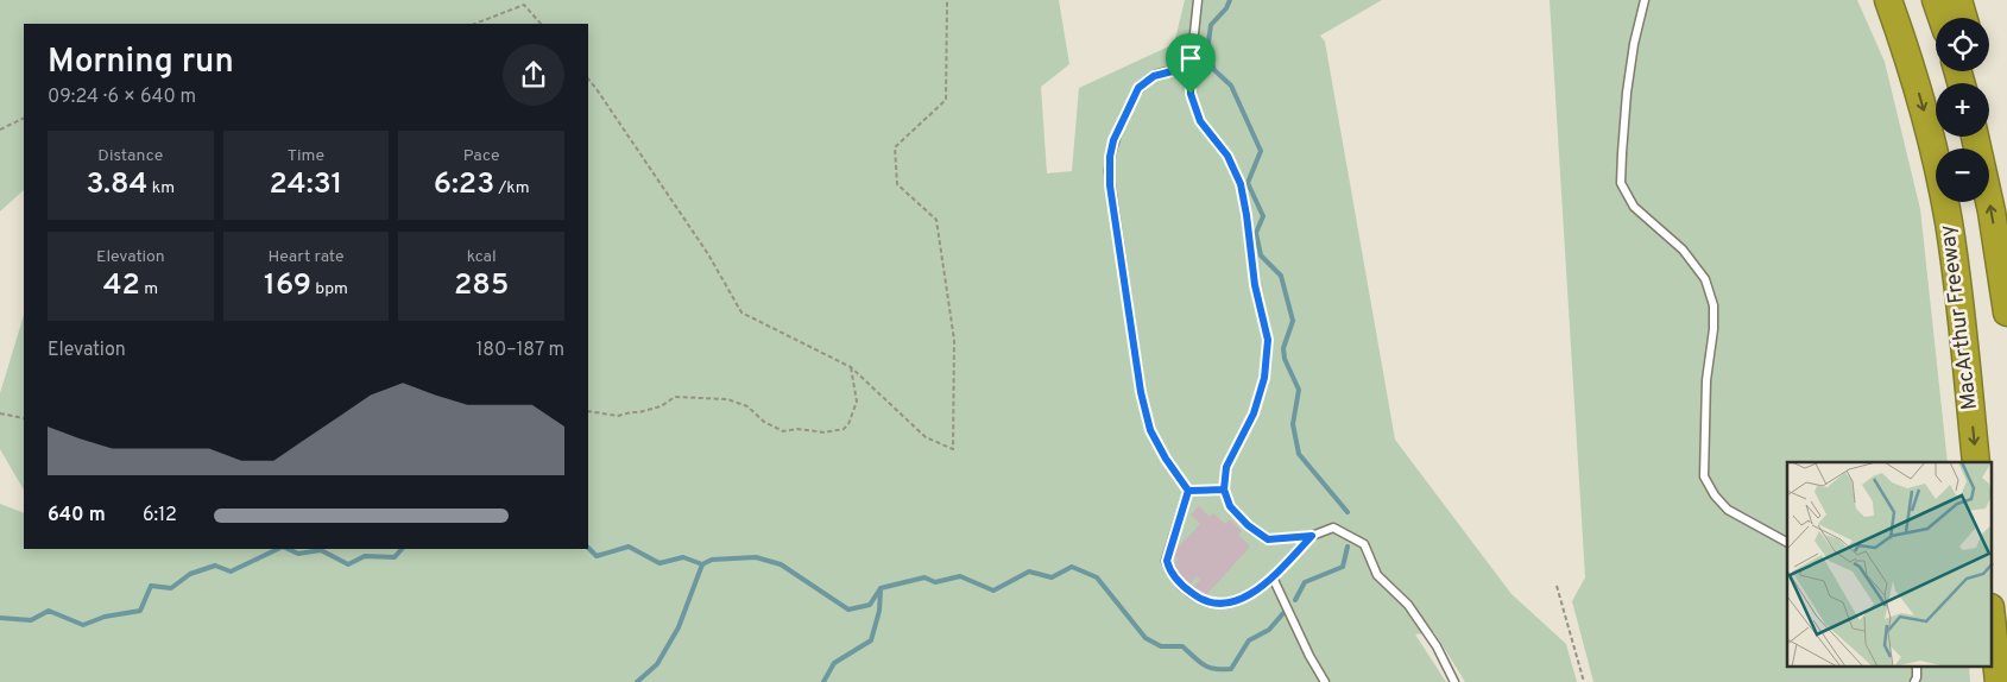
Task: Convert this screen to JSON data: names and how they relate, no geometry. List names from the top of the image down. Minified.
{"streets":{"highway":["MacArthur Freeway"]},"one_way":["MacArthur Freeway"],"page":{"map_buttons":["+","−"],"heading":["Morning run","09:24 · 6 × 640 m"],"stats":[["Distance","3.84 km"],["Time","24:31"],["Pace","6:23 /km"],["Elevation","42 m"],["Heart rate","169 bpm"],["kcal","285"]],"chart":["Elevation","180–187 m"],"list":[{"name":"640 m","note":"6:12"}]}}
